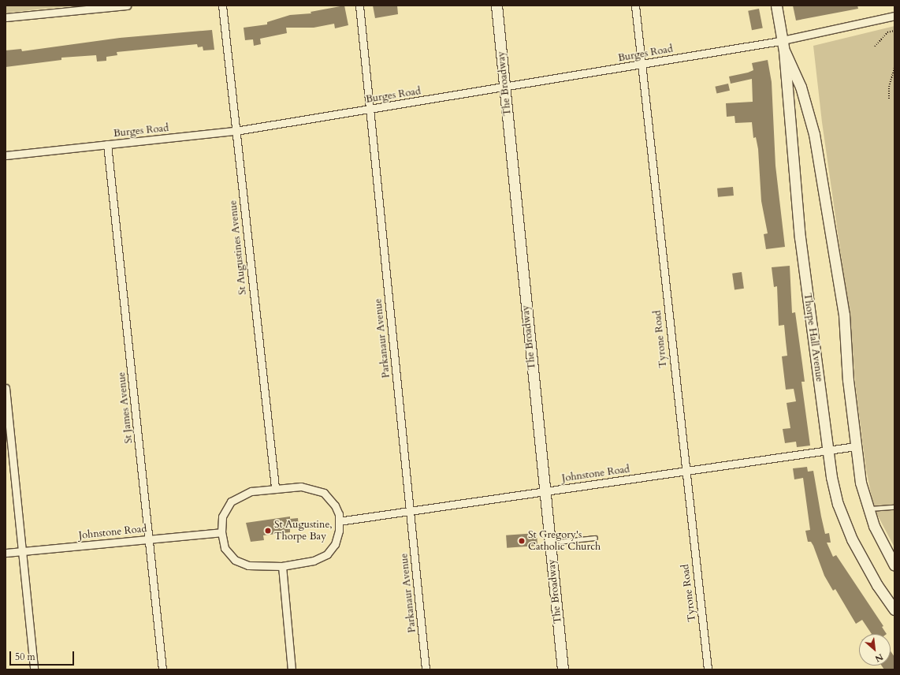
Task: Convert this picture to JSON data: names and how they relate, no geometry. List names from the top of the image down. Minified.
{"streets":{"street":["Burges Road","The Broadway","St Augustines Avenue","Thorpe Hall Avenue","Parkanaur Avenue","Tyrone Road","St James Avenue","Johnstone Road"]},"crossings":[["Burges Road","The Broadway"],["Burges Road","St Augustines Avenue"],["Burges Road","Thorpe Hall Avenue"],["Burges Road","Parkanaur Avenue"],["Burges Road","Tyrone Road"],["Burges Road","St James Avenue"],["The Broadway","Johnstone Road"],["St Augustines Avenue","Johnstone Road"],["Thorpe Hall Avenue","Johnstone Road"],["Parkanaur Avenue","Johnstone Road"],["Tyrone Road","Johnstone Road"],["St James Avenue","Johnstone Road"]],"places":["St Augustine, Thorpe Bay","St Gregory's Catholic Church"],"scale_bar":"50 m","north":"bottom right"}
